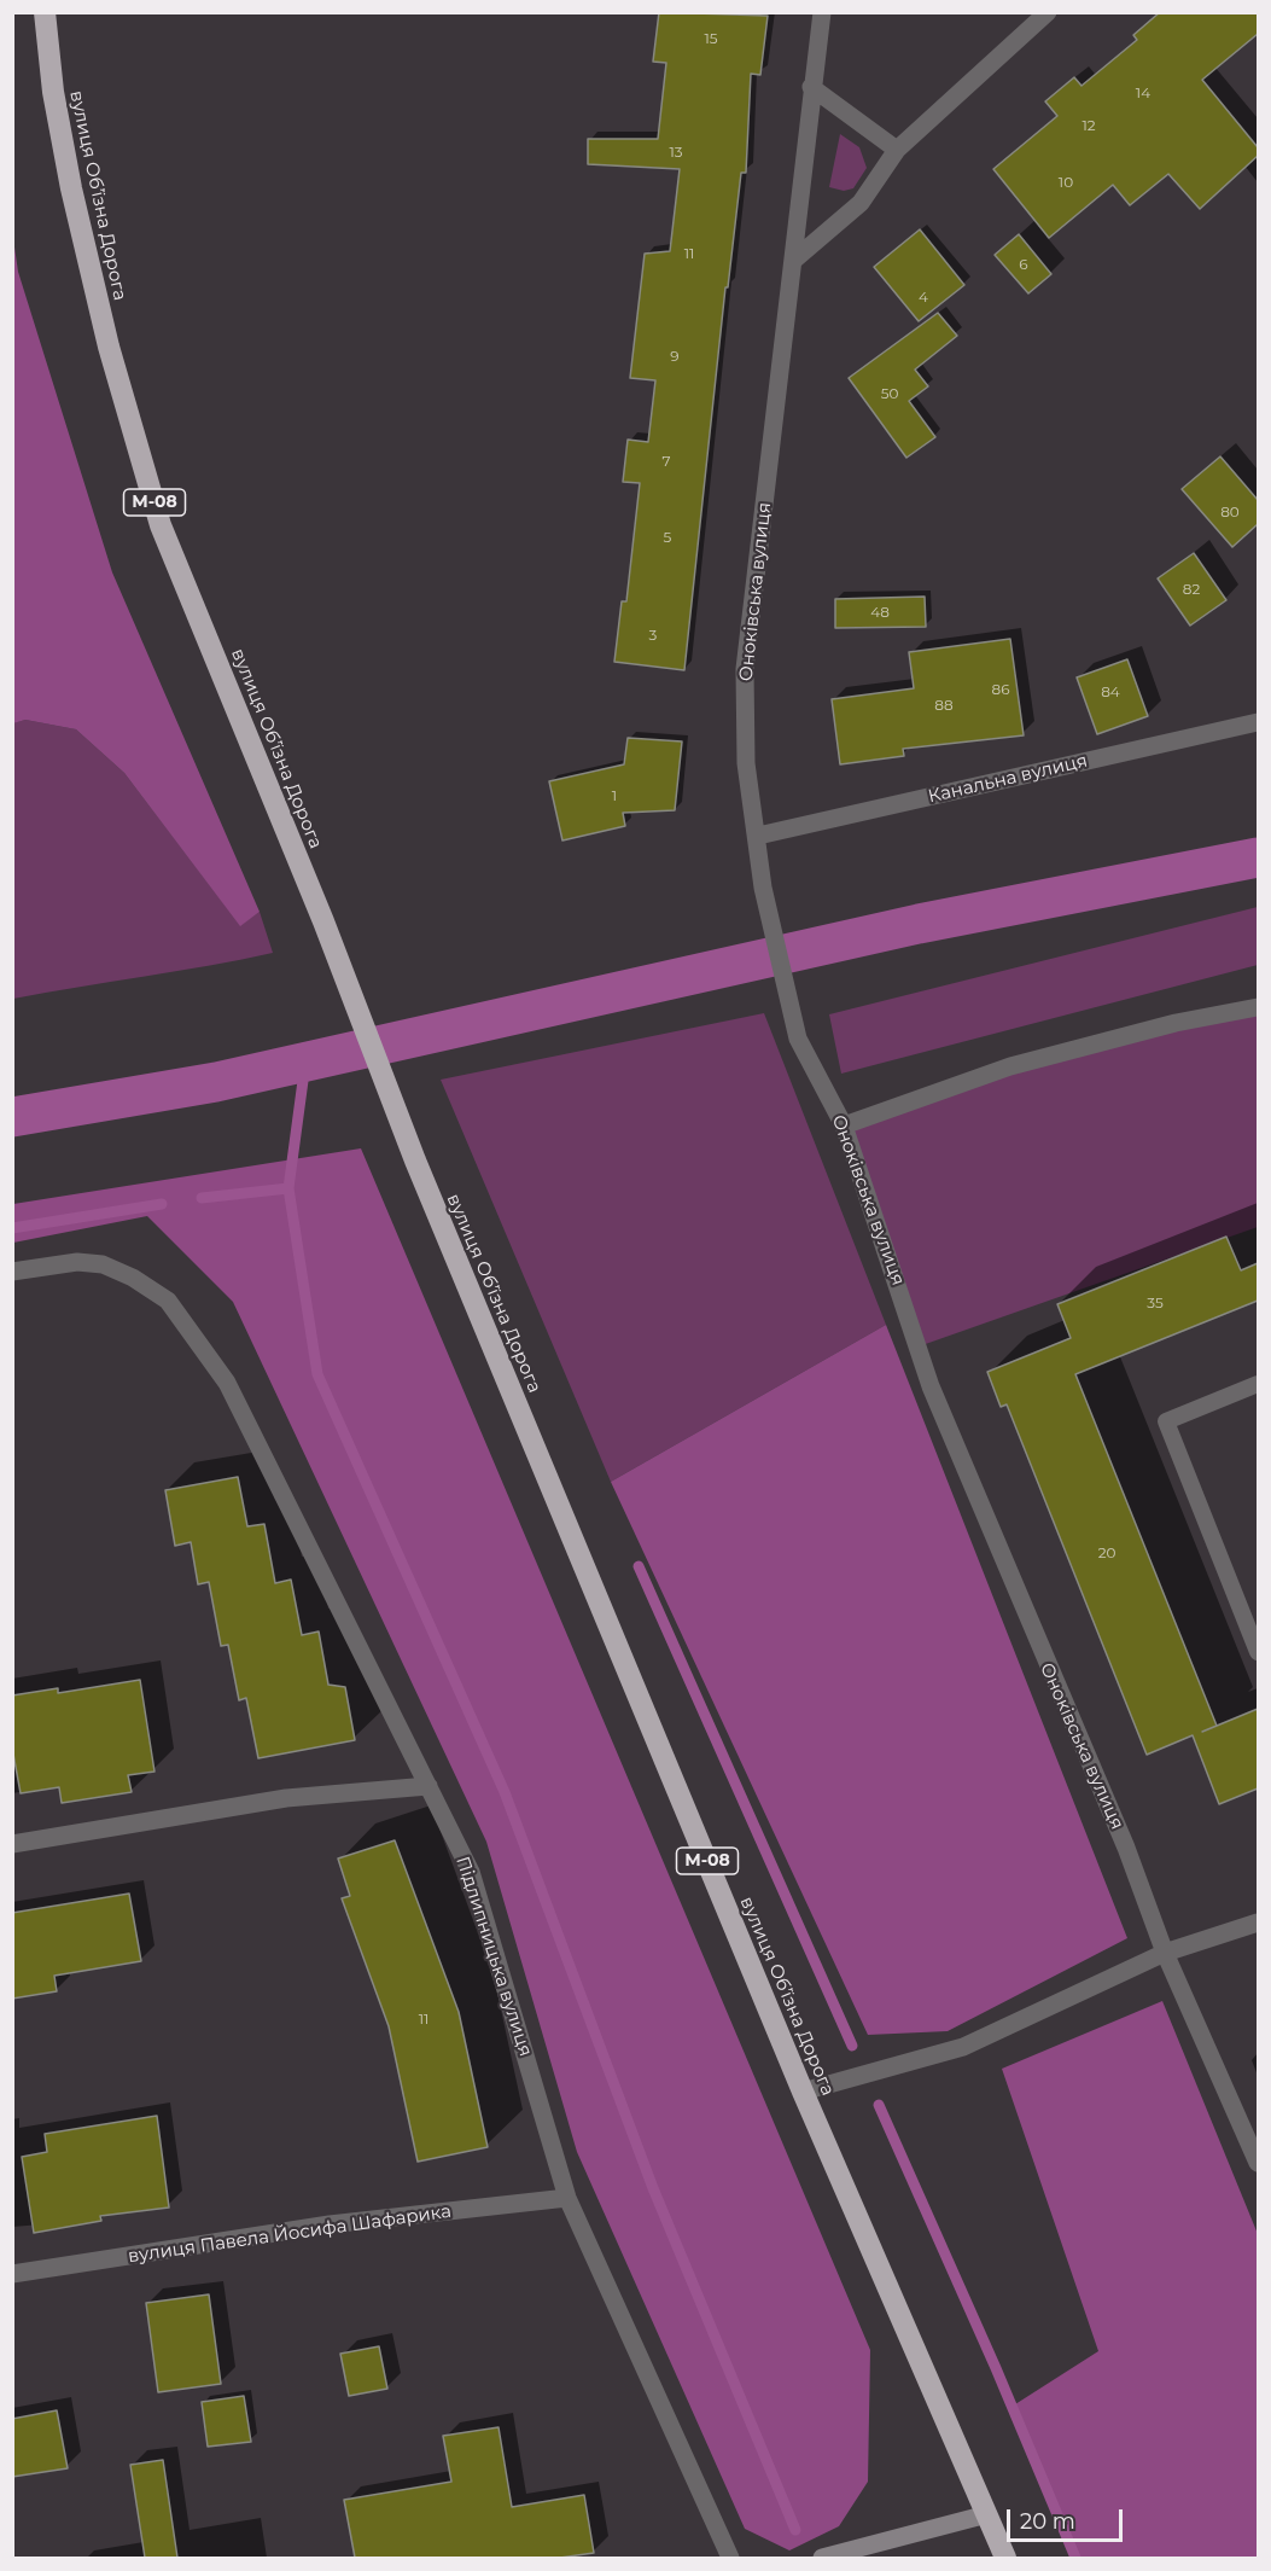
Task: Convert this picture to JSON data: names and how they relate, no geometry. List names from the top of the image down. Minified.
{"streets":{"highway":["вулиця Обʼїзна Дорога","М-08"],"street":["Оноківська вулиця","Канальна вулиця","Підлипницька вулиця","вулиця Павела Йосифа Шафарика"]},"crossings":[["Оноківська вулиця","Канальна вулиця"],["Підлипницька вулиця","вулиця Павела Йосифа Шафарика"]],"house_numbers":["15","14","12","13","10","11","6","4","9","50","7","80","5","82","48","3","86","84","88","1","35","20","11"],"scale_bar":"20 m"}
